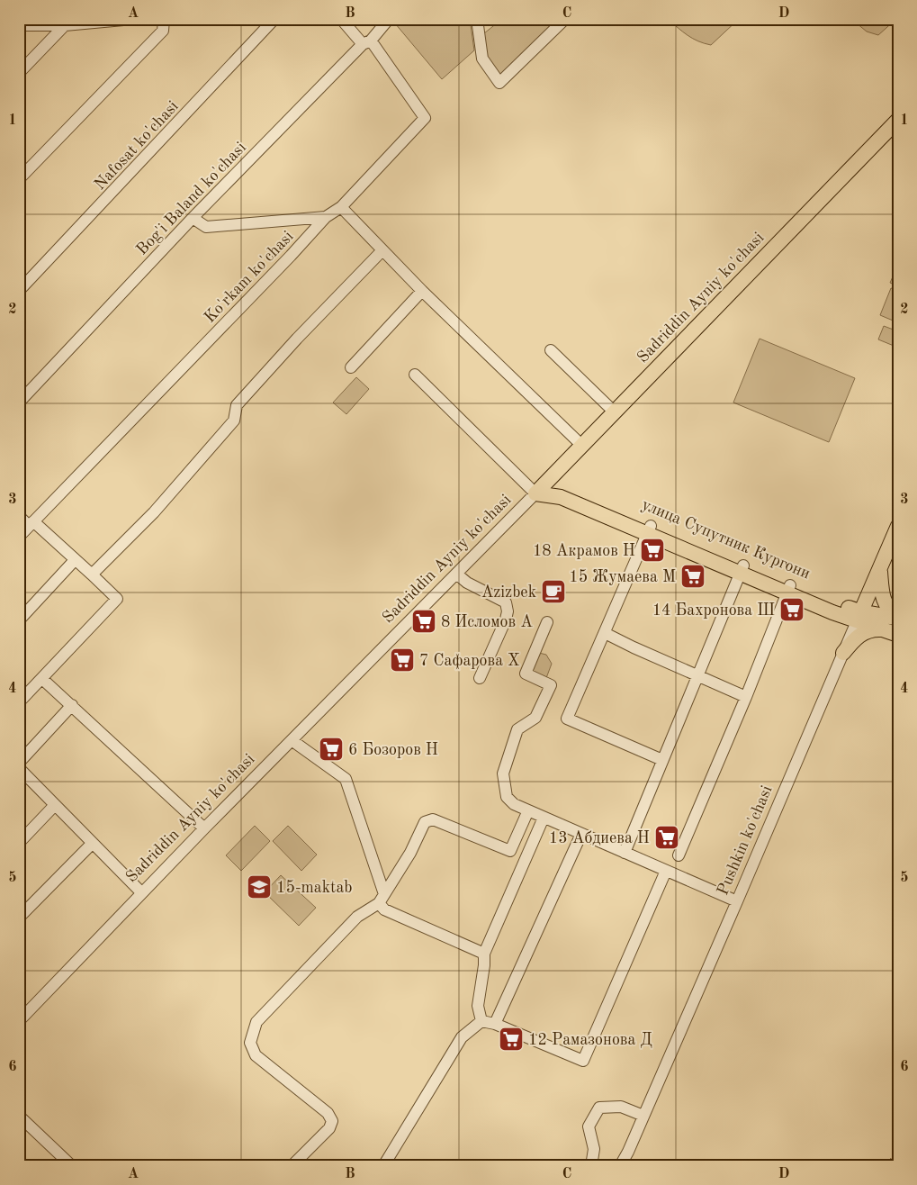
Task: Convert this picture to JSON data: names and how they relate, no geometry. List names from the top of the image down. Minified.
{"streets":{"main road":["Sadriddin Ayniy ko'chasi","улица Супутник Кургони","Pushkin ko'chasi"],"street":["Nafosat ko'chasi","Bog'i Baland ko'chasi","Ko'rkam ko'chasi"]},"crossings":[["Bog'i Baland ko'chasi","Ko'rkam ko'chasi"],["Sadriddin Ayniy ko'chasi","улица Супутник Кургони"],["улица Супутник Кургони","Pushkin ko'chasi"]],"places":{"supermarket":["18 Акрамов Н","15 Жумаева М","14 Бахронова Ш","8 Исломов А","7 Сафарова Х","6 Бозоров Н","13 Абдиева Н","12 Рамазонова Д"],"cafe":["Azizbek"],"school or university":["15-maktab"]},"grid":{"columns":["A","B","C","D"],"rows":["1","2","3","4","5","6"]}}
